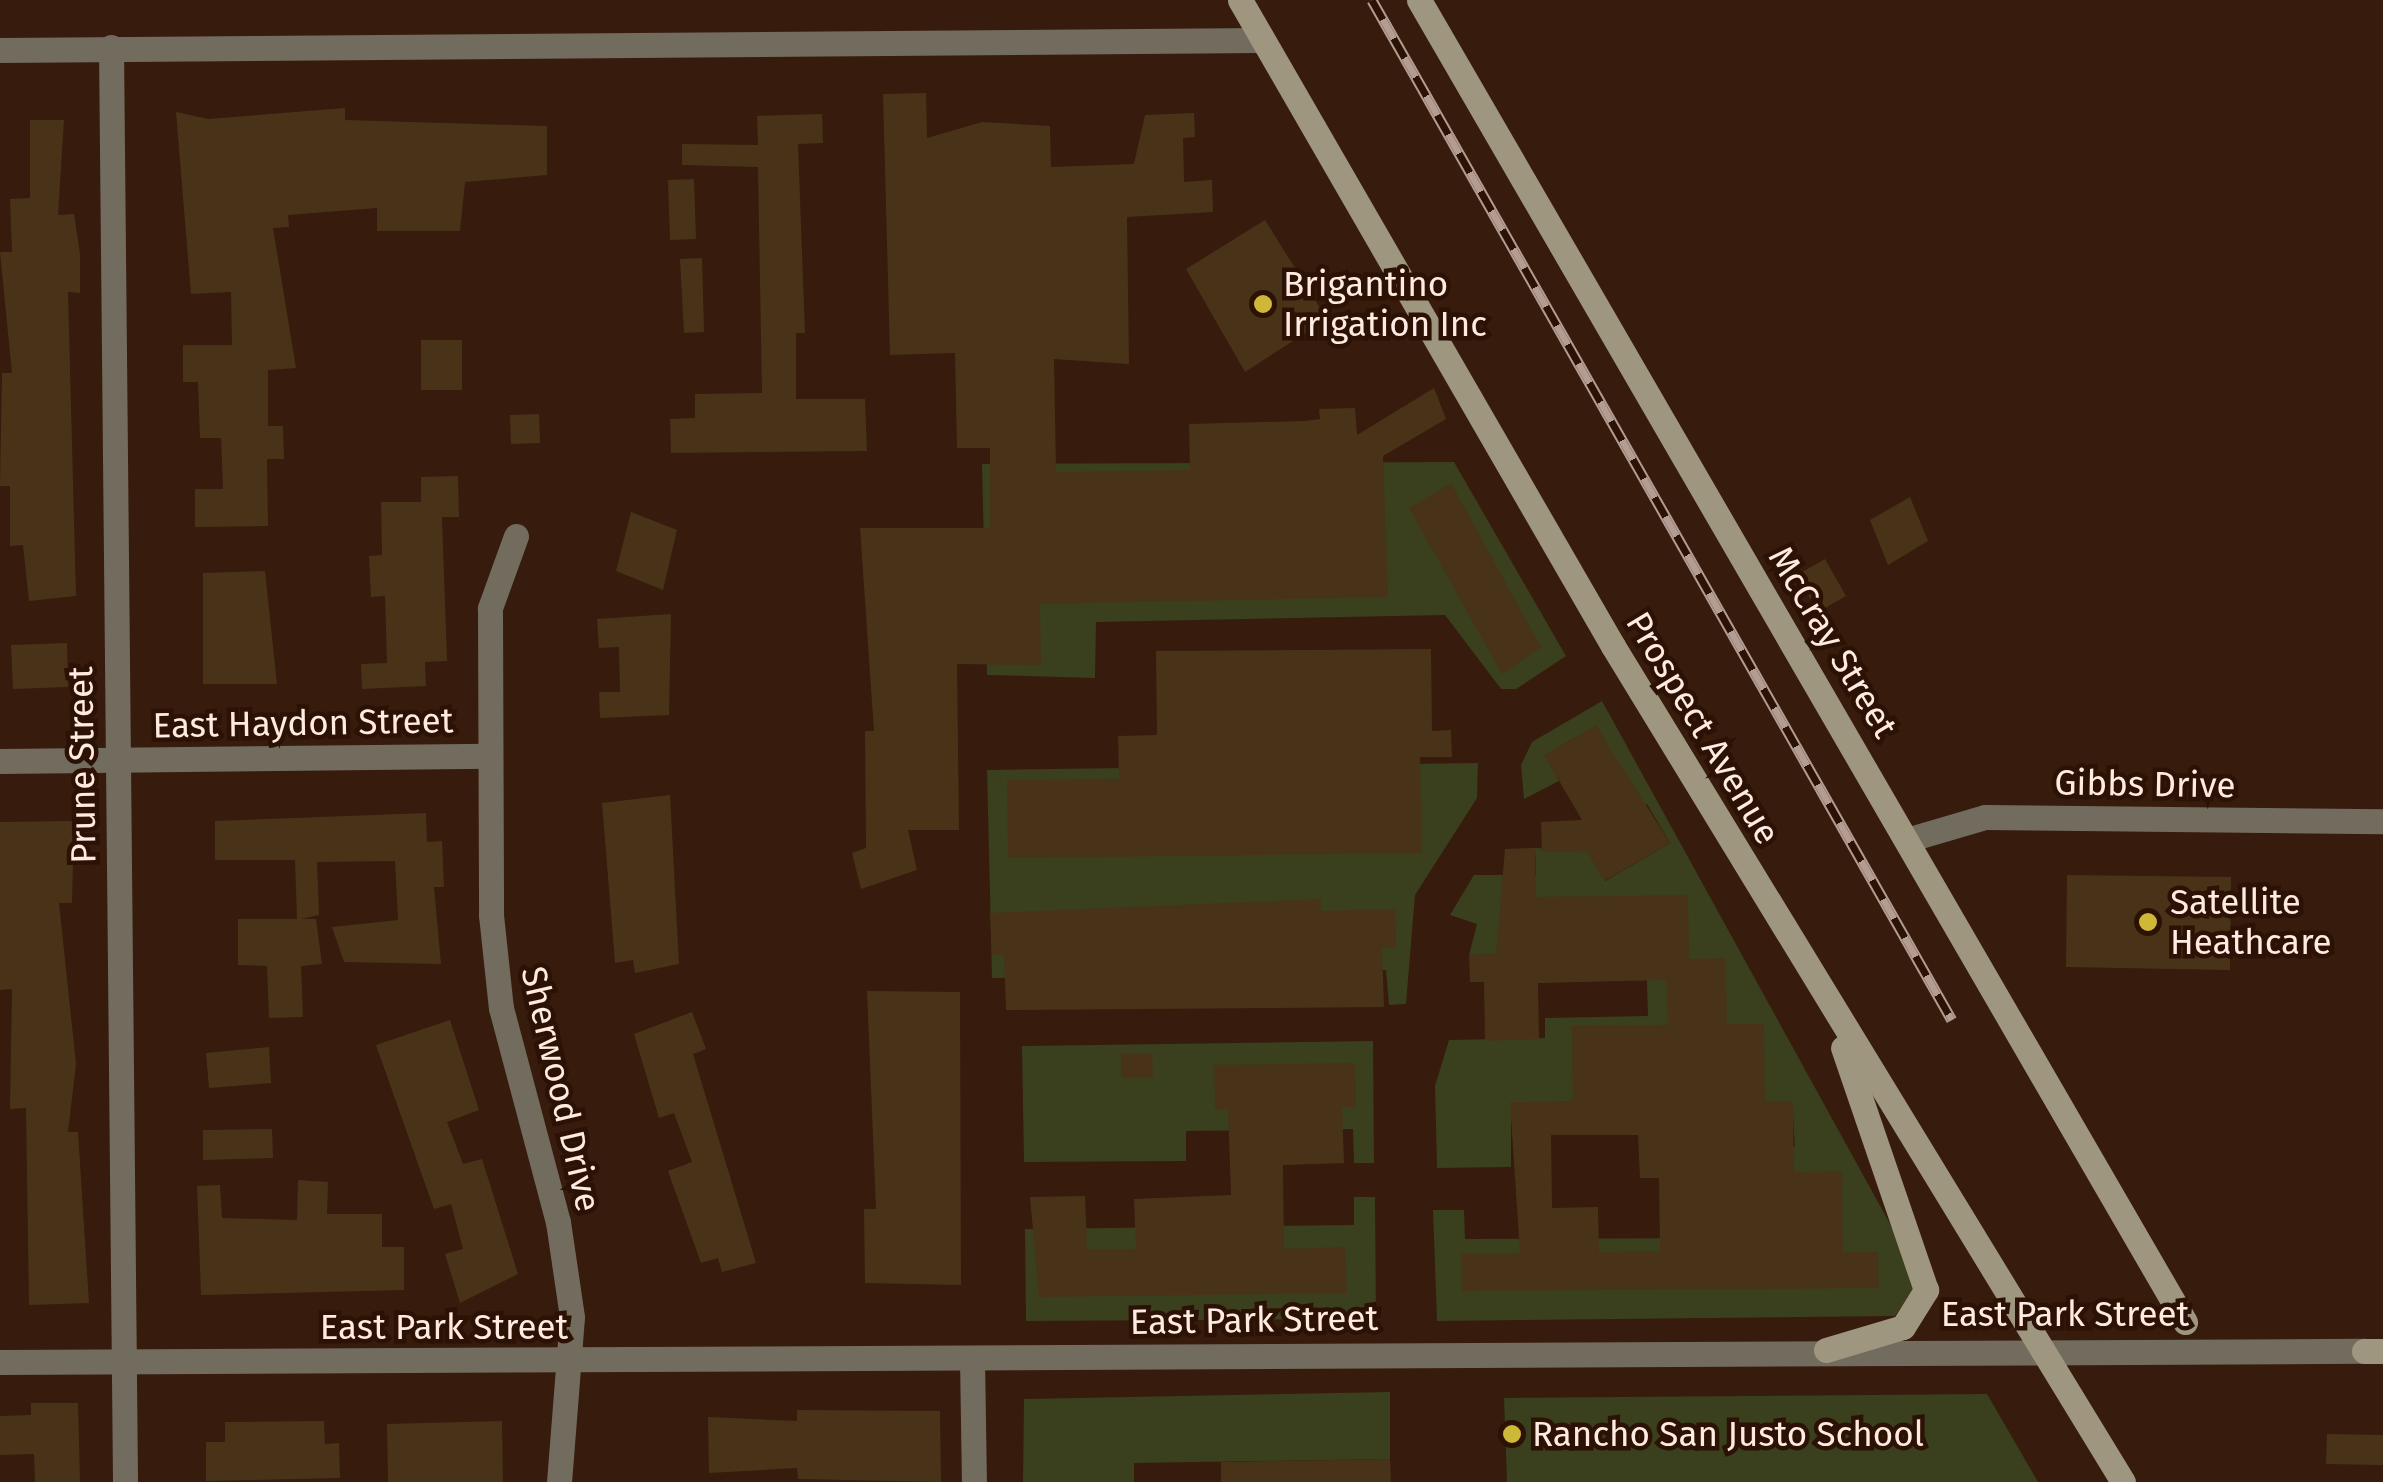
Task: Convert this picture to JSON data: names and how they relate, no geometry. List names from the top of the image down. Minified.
{"streets":{"street":["McCray Street","East Haydon Street","Prospect Avenue","Prune Street","Gibbs Drive","Sherwood Drive","East Park Street"]},"crossings":[["McCray Street","Gibbs Drive"],["East Haydon Street","Prune Street"],["East Haydon Street","Sherwood Drive"],["Prospect Avenue","East Park Street"],["Prune Street","East Park Street"],["Sherwood Drive","East Park Street"]],"places":["Brigantino Irrigation Inc","Satellite Heathcare","Rancho San Justo School"]}
